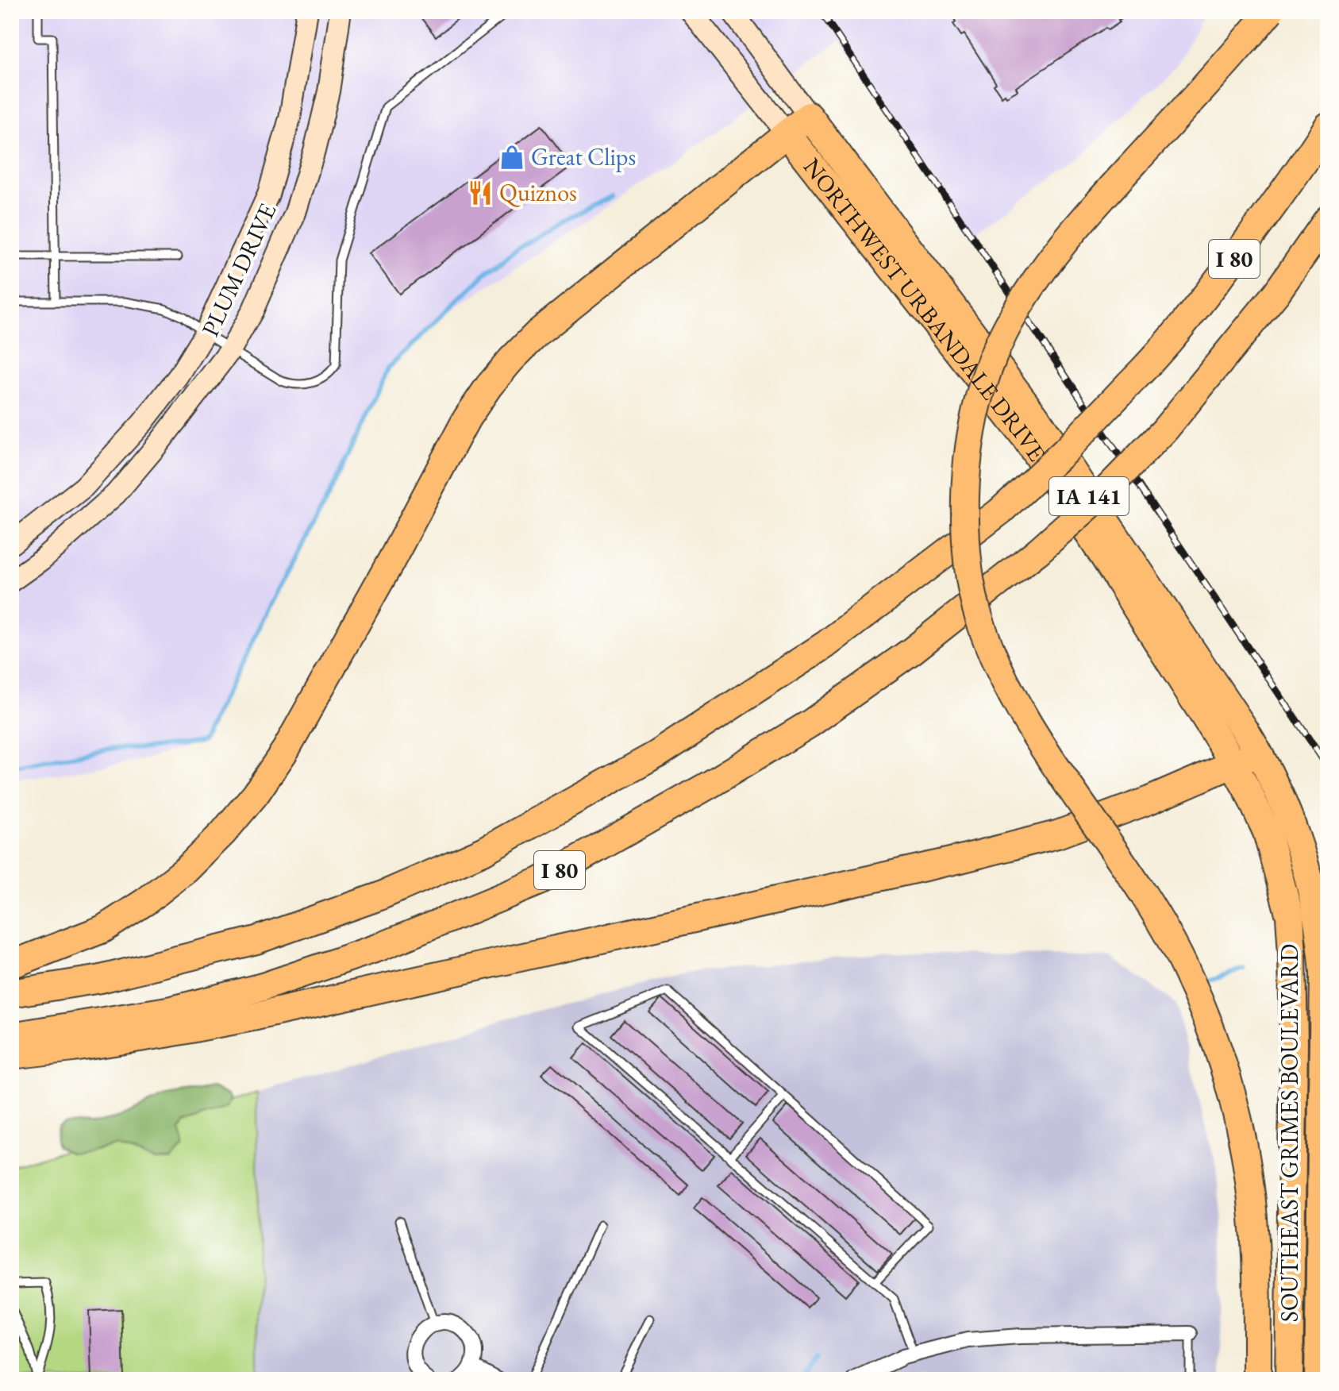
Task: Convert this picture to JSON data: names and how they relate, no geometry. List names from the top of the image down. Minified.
{"streets":{"highway":["I 80","NORTHWEST URBANDALE DRIVE","IA 141","SOUTHEAST GRIMES BOULEVARD"],"street":["PLUM DRIVE"]},"crossings":[["NORTHWEST URBANDALE DRIVE","SOUTHEAST GRIMES BOULEVARD"]],"places":{"shop":["Great Clips"],"restaurant":["Quiznos"]}}
